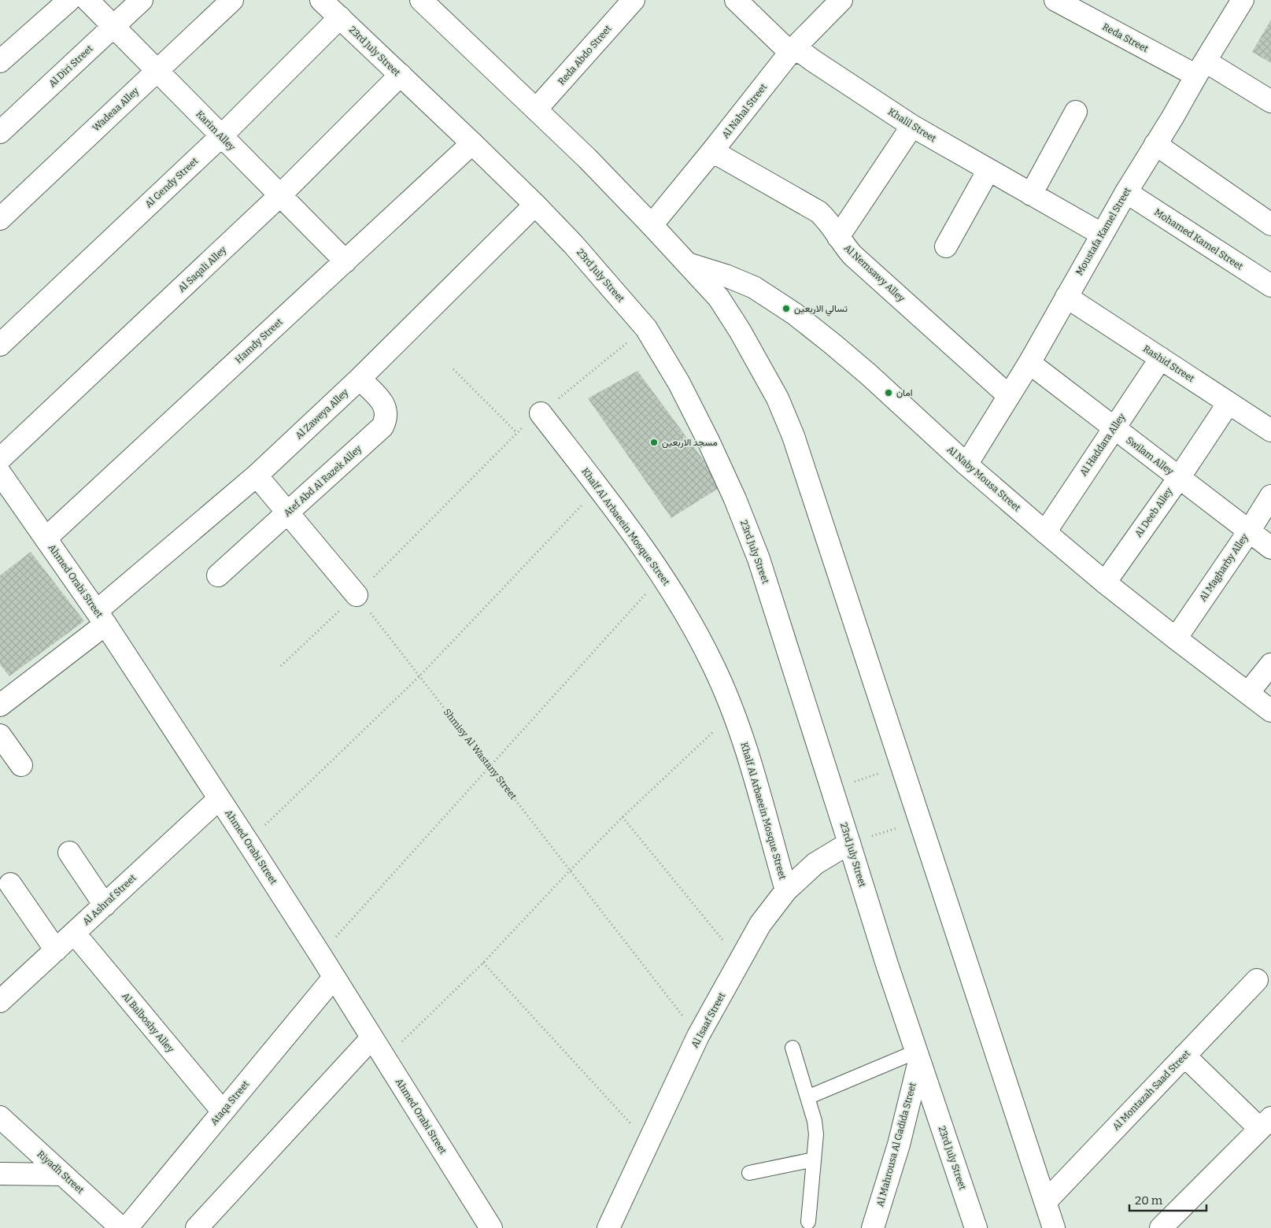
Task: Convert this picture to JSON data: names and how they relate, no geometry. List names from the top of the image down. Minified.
{"streets":{"street":["Reda Street","23rd July Street","Reda Abdo Street","Al Diri Street","Wadeaa Alley","Al Nahal Street","Khalil Street","Karim Alley","Al Gendy Street","Moustafa Kamel Street","Mohamed Kamel Street","Al Saqali Alley","Al Nemsawy Alley","Hamdy Street","Rashid Street","Al Zaweya Alley","Al Haddara Alley","Swilam Alley","Al Naby Mousa Street","Atef Abd Al Razek Alley","Al Deeb Alley","Khalf Al Arbaeein Mosque Street","Al Magharby Alley","Ahmed Orabi Street","Al Ashraf Street","Al Isaaf Street","Al Balboshy Alley","Al Montazah Saad Street","Ataqa Street","Al Mahrousa Al Gadida Street","Riyadh Street"],"path":["Shmisy Al Wastany Street"]},"crossings":[["Reda Street","Moustafa Kamel Street"],["23rd July Street","Al Gendy Street"],["23rd July Street","Al Saqali Alley"],["23rd July Street","Hamdy Street"],["23rd July Street","Al Zaweya Alley"],["23rd July Street","Al Isaaf Street"],["23rd July Street","Al Mahrousa Al Gadida Street"],["Al Diri Street","Karim Alley"],["Wadeaa Alley","Karim Alley"],["Al Nahal Street","Khalil Street"],["Al Nahal Street","Al Nemsawy Alley"],["Khalil Street","Moustafa Kamel Street"],["Karim Alley","Al Gendy Street"],["Karim Alley","Al Saqali Alley"],["Karim Alley","Hamdy Street"],["Moustafa Kamel Street","Mohamed Kamel Street"],["Moustafa Kamel Street","Al Nemsawy Alley"],["Moustafa Kamel Street","Rashid Street"],["Moustafa Kamel Street","Swilam Alley"],["Moustafa Kamel Street","Al Naby Mousa Street"],["Hamdy Street","Ahmed Orabi Street"],["Rashid Street","Al Haddara Alley"],["Rashid Street","Al Deeb Alley"],["Al Zaweya Alley","Atef Abd Al Razek Alley"],["Al Zaweya Alley","Ahmed Orabi Street"],["Al Haddara Alley","Swilam Alley"],["Al Haddara Alley","Al Naby Mousa Street"],["Swilam Alley","Al Deeb Alley"],["Swilam Alley","Al Magharby Alley"],["Al Naby Mousa Street","Al Deeb Alley"],["Al Naby Mousa Street","Al Magharby Alley"],["Khalf Al Arbaeein Mosque Street","Al Isaaf Street"],["Ahmed Orabi Street","Al Ashraf Street"],["Ahmed Orabi Street","Ataqa Street"],["Shmisy Al Wastany Street","Al Isaaf Street"],["Al Ashraf Street","Al Balboshy Alley"],["Al Balboshy Alley","Ataqa Street"]],"places":["تسالي الاربعين","امان","مسجد الاربعين"],"scale_bar":"20 m"}
